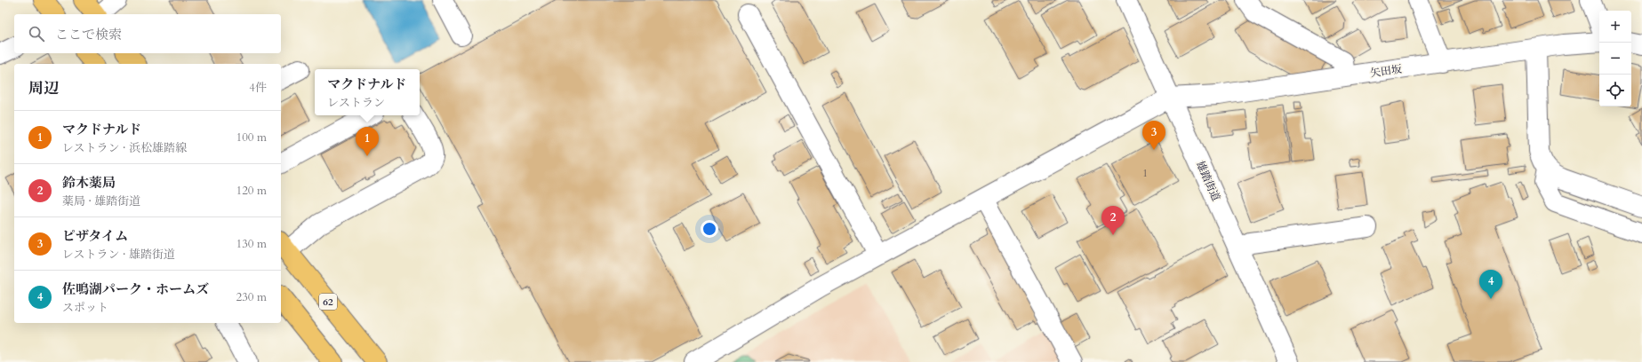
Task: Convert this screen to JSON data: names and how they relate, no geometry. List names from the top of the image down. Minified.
{"streets":{"main road":["62"],"street":["矢田坂","雄踏街道"]},"crossings":[["矢田坂","雄踏街道"]],"house_numbers":["1"],"page":{"map_buttons":["+","−"],"search":"ここで検索","heading":["周辺","4件"],"popup":["マクドナルド","レストラン"],"list":[{"mark":"1","name":"マクドナルド","note":"レストラン · 浜松雄踏線","value":"100 m"},{"mark":"2","name":"鈴木薬局","note":"薬局 · 雄踏街道","value":"120 m"},{"mark":"3","name":"ピザタイム","note":"レストラン · 雄踏街道","value":"130 m"},{"mark":"4","name":"佐鳴湖パーク・ホームズ","note":"スポット","value":"230 m"}],"pins":["3","1","2","4"]}}
